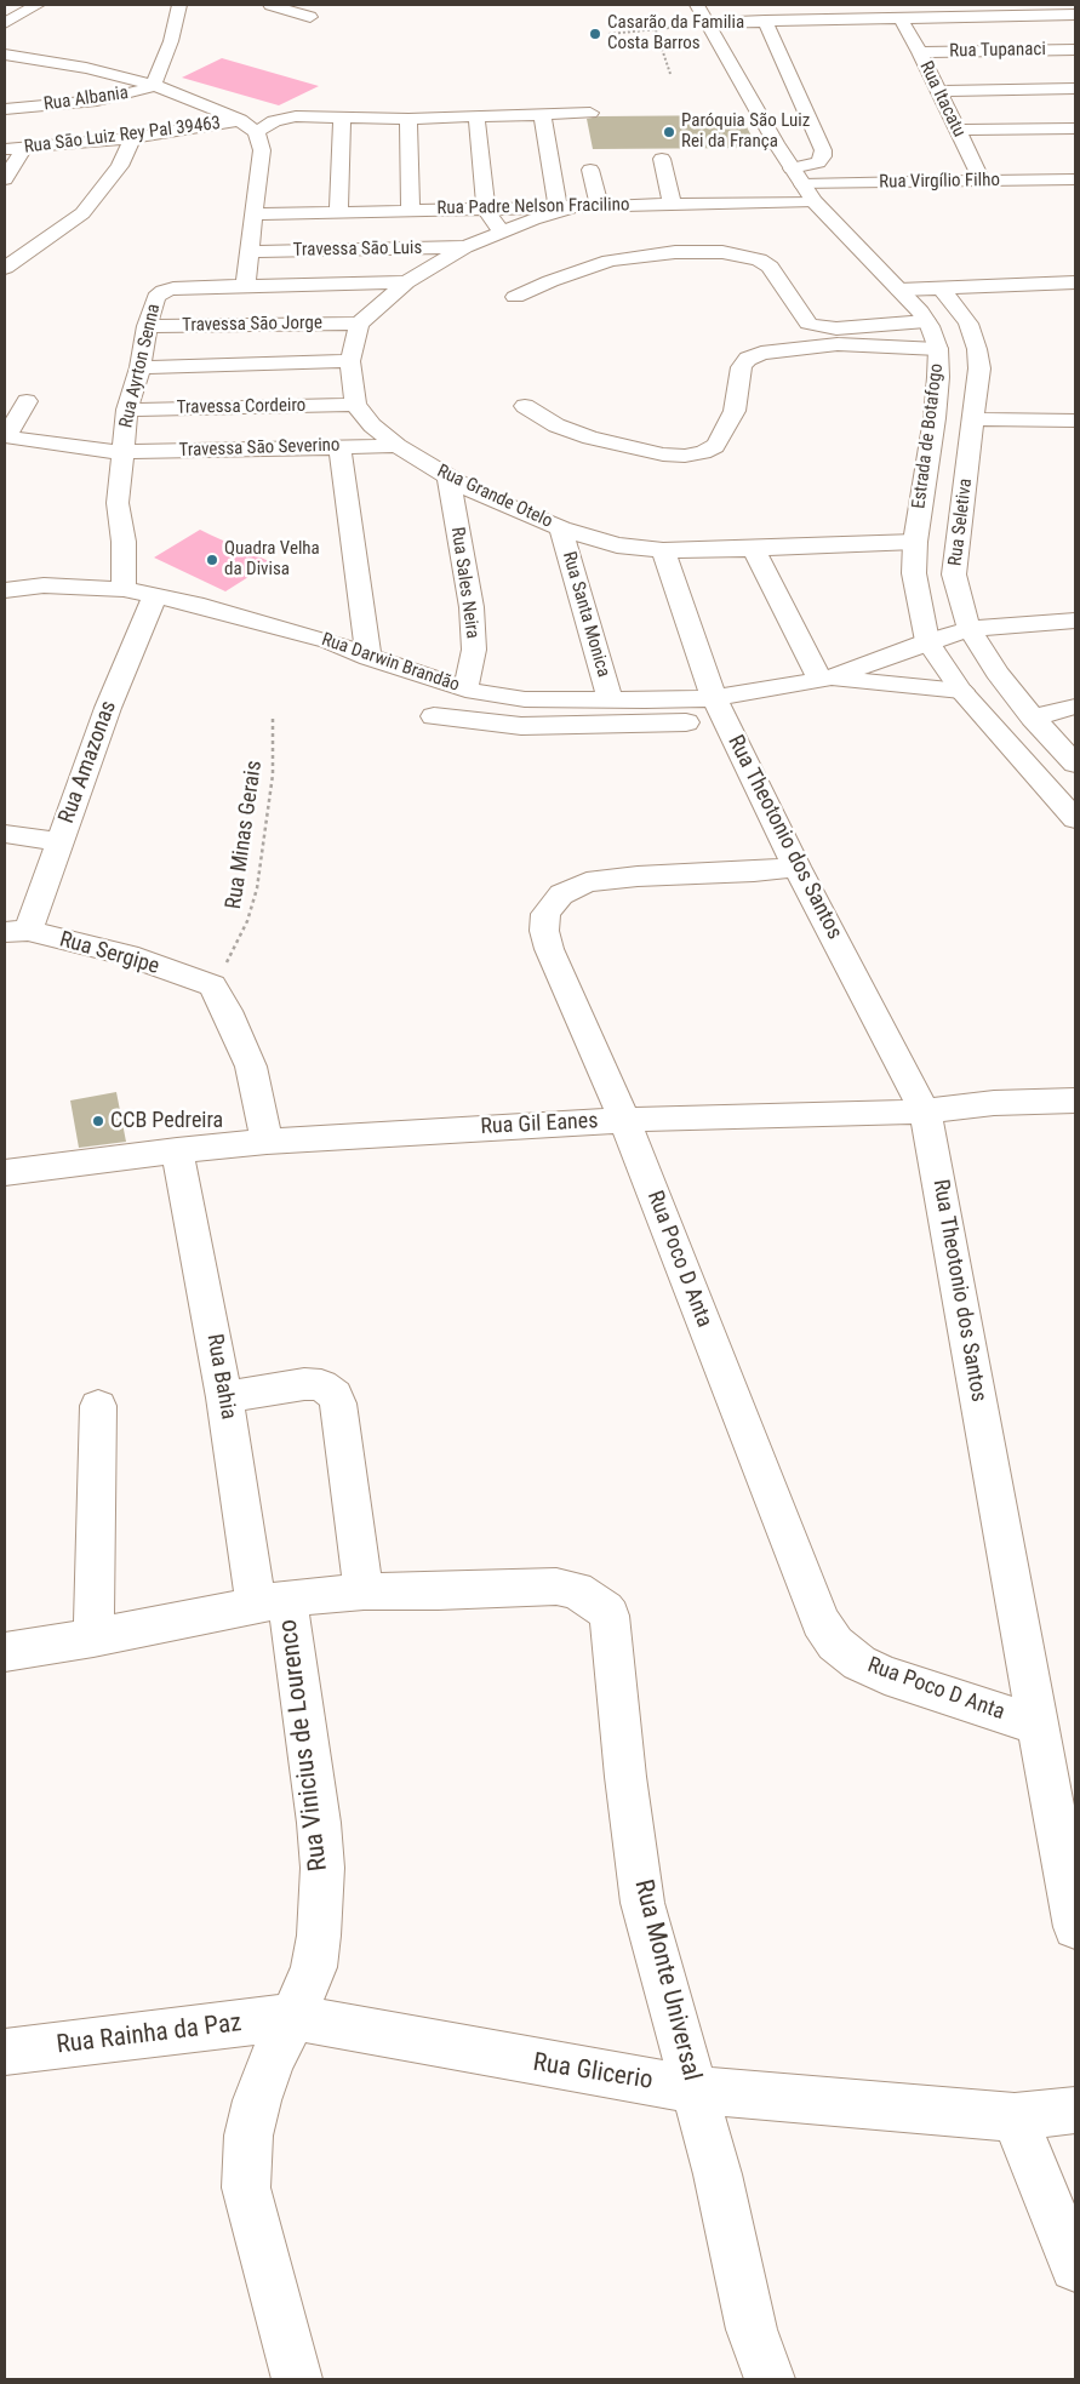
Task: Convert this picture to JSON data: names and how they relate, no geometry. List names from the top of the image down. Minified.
{"streets":{"street":["Rua Tupanaci","Rua Albania","Rua Itacatu","Rua Sāo Luiz Rey Pal 39463","Rua Virgílio Filho","Rua Padre Nelson Fracilino","Travessa Sāo Luis","Travessa Sāo Jorge","Rua Ayrton Senna","Travessa Cordeiro","Estrada de Botafogo","Travessa Sāo Severino","Rua Grande Otelo","Rua Seletiva","Rua Sales Neira","Rua Santa Monica","Rua Darwin Brandão","Rua Amazonas","Rua Theotonio dos Santos","Rua Sergipe","Rua Gil Eanes","Rua Poco D Anta","Rua Bahia","Rua Vinicius de Lourenco","Rua Monte Universal","Rua Rainha da Paz","Rua Glicerio"],"path":["Rua Minas Gerais"]},"crossings":[["Rua Tupanaci","Rua Itacatu"],["Rua Itacatu","Rua Virgílio Filho"],["Rua Virgílio Filho","Rua Padre Nelson Fracilino"],["Rua Virgílio Filho","Estrada de Botafogo"],["Rua Padre Nelson Fracilino","Estrada de Botafogo"],["Travessa Sāo Jorge","Rua Ayrton Senna"],["Rua Ayrton Senna","Travessa Cordeiro"],["Rua Ayrton Senna","Travessa Sāo Severino"],["Rua Ayrton Senna","Rua Darwin Brandão"],["Travessa Cordeiro","Rua Grande Otelo"],["Estrada de Botafogo","Rua Grande Otelo"],["Estrada de Botafogo","Rua Darwin Brandão"],["Travessa Sāo Severino","Rua Grande Otelo"],["Rua Grande Otelo","Rua Sales Neira"],["Rua Grande Otelo","Rua Santa Monica"],["Rua Grande Otelo","Rua Theotonio dos Santos"],["Rua Sales Neira","Rua Darwin Brandão"],["Rua Santa Monica","Rua Darwin Brandão"],["Rua Darwin Brandão","Rua Amazonas"],["Rua Darwin Brandão","Rua Theotonio dos Santos"],["Rua Amazonas","Rua Sergipe"],["Rua Minas Gerais","Rua Sergipe"],["Rua Theotonio dos Santos","Rua Gil Eanes"],["Rua Theotonio dos Santos","Rua Poco D Anta"],["Rua Gil Eanes","Rua Poco D Anta"],["Rua Gil Eanes","Rua Bahia"],["Rua Bahia","Rua Vinicius de Lourenco"],["Rua Vinicius de Lourenco","Rua Rainha da Paz"],["Rua Vinicius de Lourenco","Rua Glicerio"],["Rua Monte Universal","Rua Glicerio"],["Rua Rainha da Paz","Rua Glicerio"]],"places":["Casarão da Familia Costa Barros","Paróquia São Luiz Rei da França","Quadra Velha da Divisa","CCB Pedreira"]}
